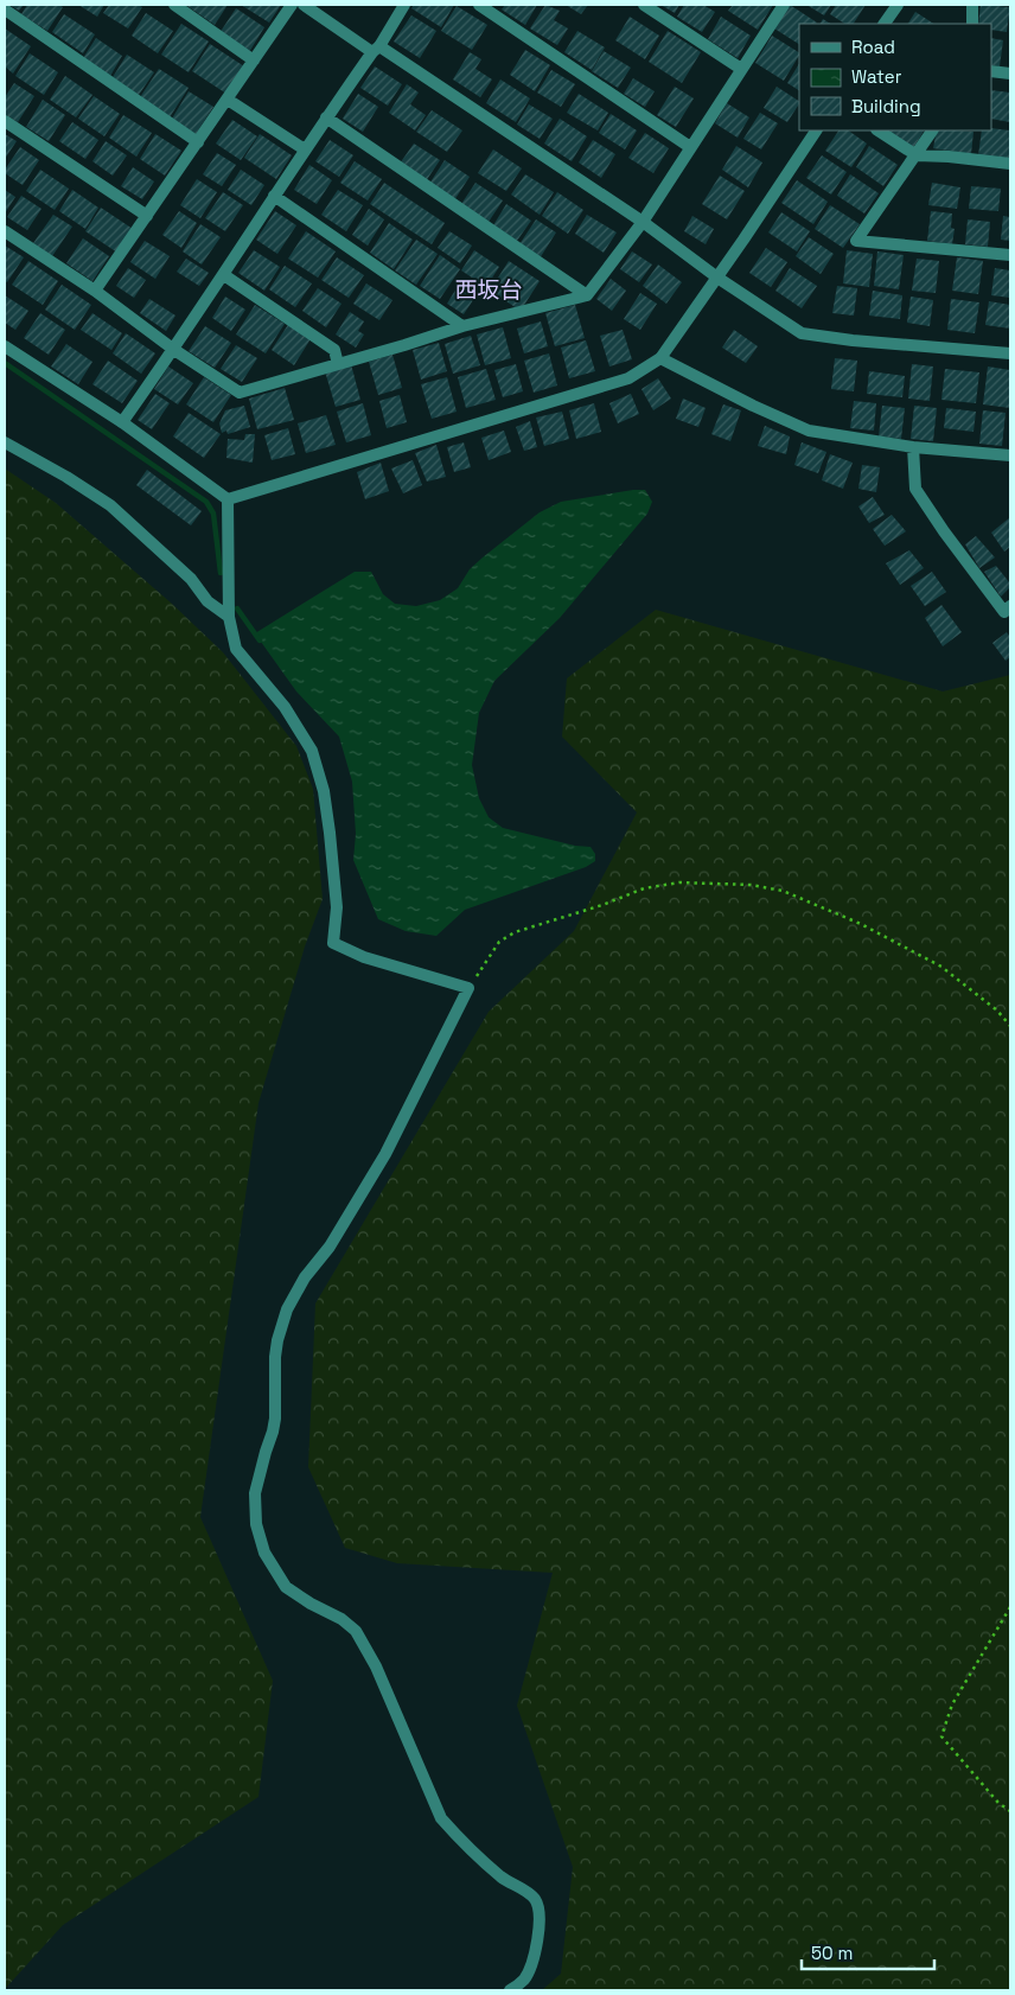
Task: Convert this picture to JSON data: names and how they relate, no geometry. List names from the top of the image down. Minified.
{"districts":["西坂台"],"legend":["Road","Water","Building"],"scale_bar":"50 m"}
